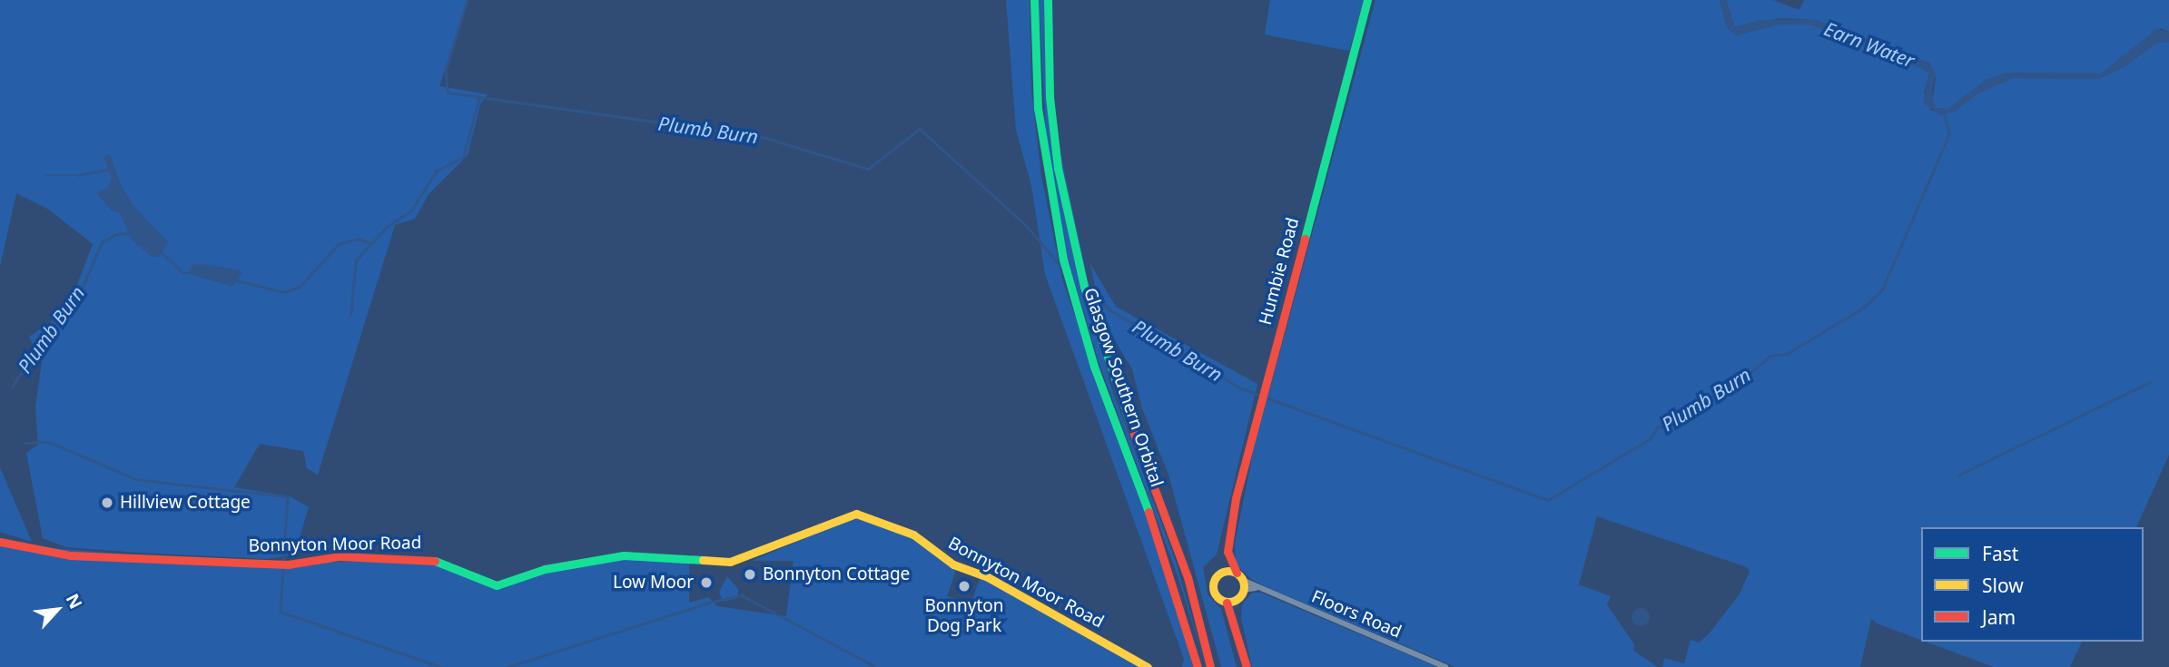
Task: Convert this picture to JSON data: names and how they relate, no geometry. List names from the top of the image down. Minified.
{"streets":{"main road":["Humbie Road","Glasgow Southern Orbital","Bonnyton Moor Road"],"street":["Floors Road"]},"crossings":[["Humbie Road","Floors Road"]],"water":["Earn Water","Plumb Burn"],"places":["Hillview Cottage","Bonnyton Cottage","Low Moor","Bonnyton Dog Park"],"legend":["Fast","Slow","Jam"],"north":"top right"}
